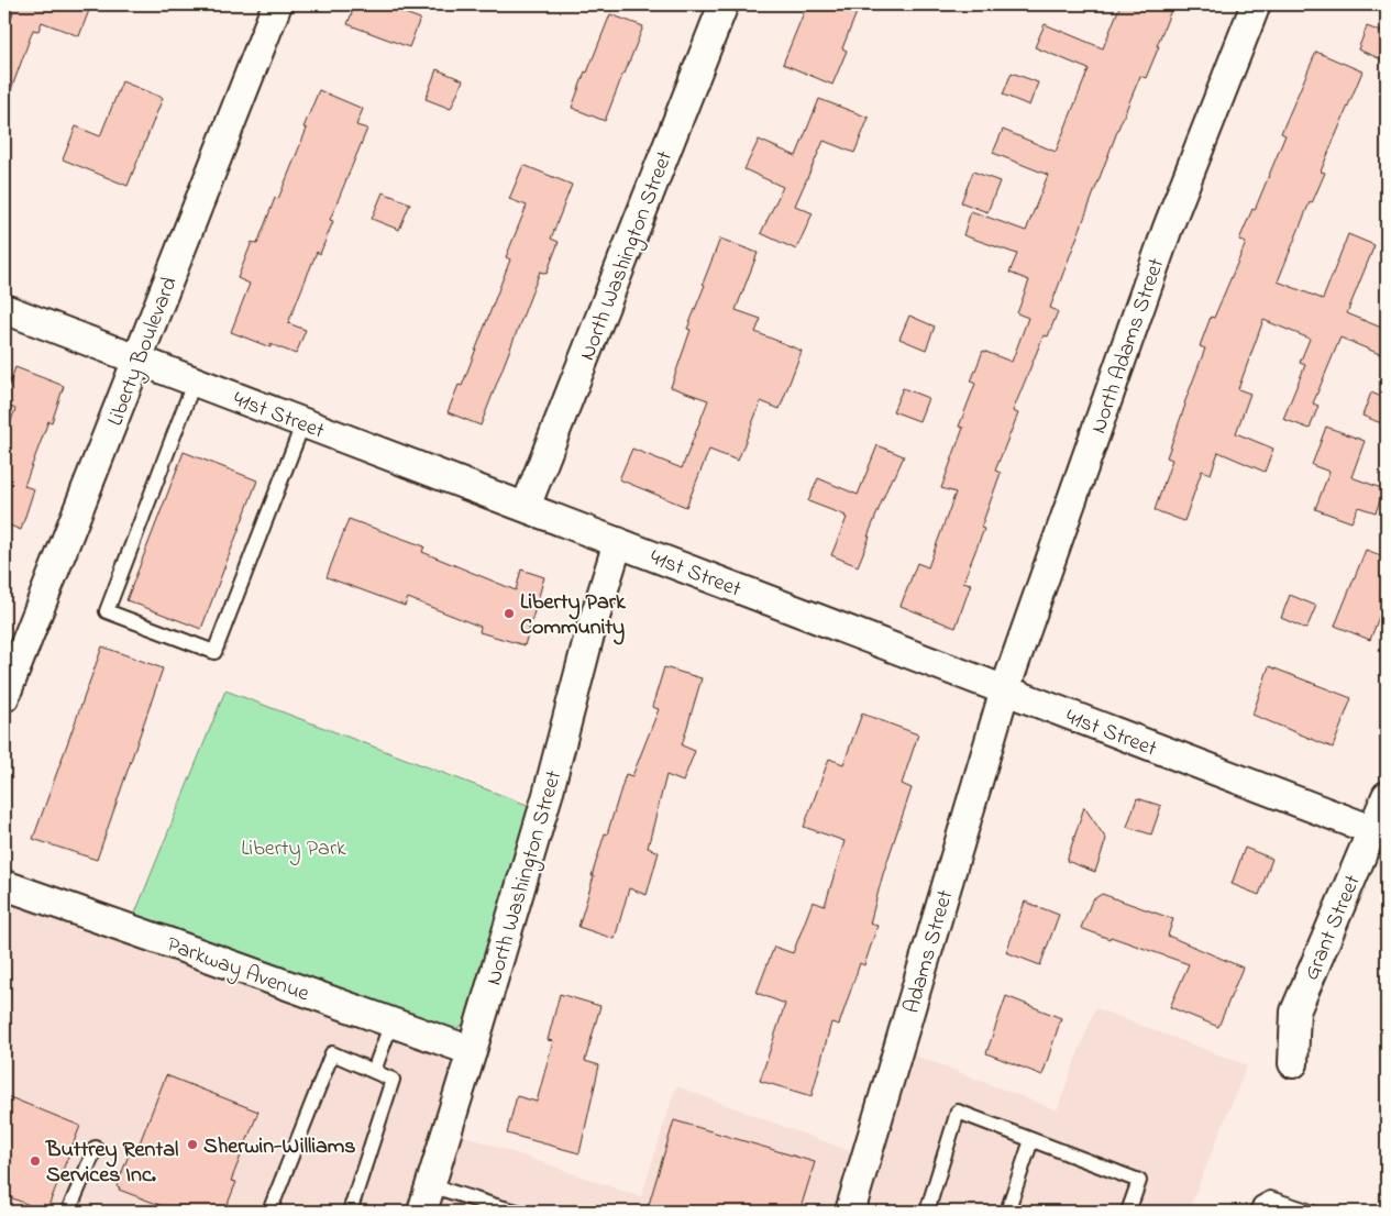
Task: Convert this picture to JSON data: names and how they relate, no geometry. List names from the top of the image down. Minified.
{"streets":{"street":["North Washington Street","North Adams Street","Liberty Boulevard","41st Street","Grant Street","Adams Street","Parkway Avenue"]},"crossings":[["North Washington Street","41st Street"],["North Washington Street","Parkway Avenue"],["North Adams Street","41st Street"],["North Adams Street","Adams Street"],["Liberty Boulevard","41st Street"],["41st Street","Grant Street"],["41st Street","Adams Street"]],"parks":["Liberty Park"],"places":["Liberty Park Community","Sherwin-Williams","Buttrey Rental Services Inc."]}
